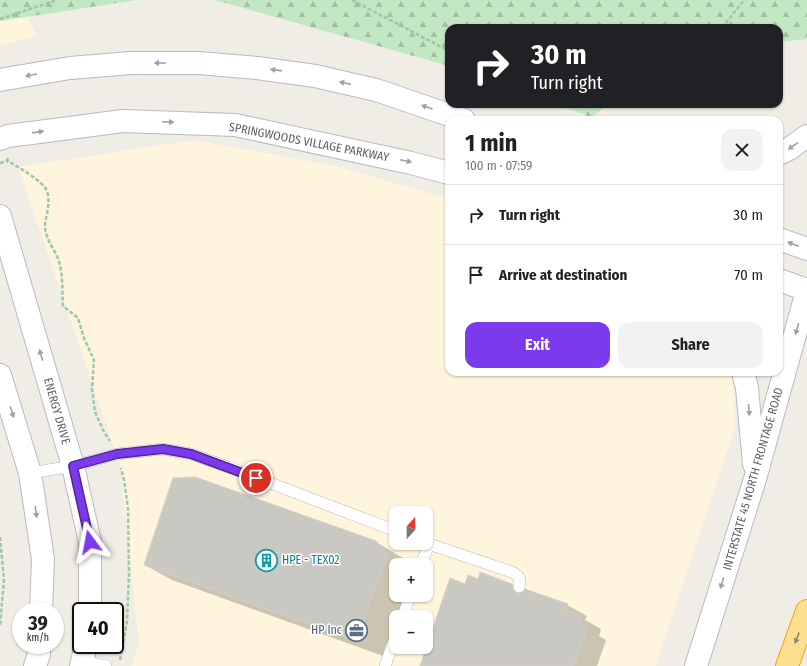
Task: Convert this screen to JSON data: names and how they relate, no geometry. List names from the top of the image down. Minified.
{"streets":{"main road":["SPRINGWOODS VILLAGE PARKWAY","ENERGY DRIVE","INTERSTATE 45 NORTH FRONTAGE ROAD"]},"one_way":["INTERSTATE 45 NORTH FRONTAGE ROAD"],"places":{"building":["HPE - TEX02"],"office":["HP Inc"]},"north":"top","page":{"turn":["30 m","Turn right"],"heading":["1 min","100 m · 07:59"],"list":[{"name":"Turn right","value":"30 m"},{"name":"Arrive at destination","value":"70 m"}],"buttons":["Exit","Share"],"map_buttons":["+","−"],"speed":"39 km/h","limit":"40"}}
